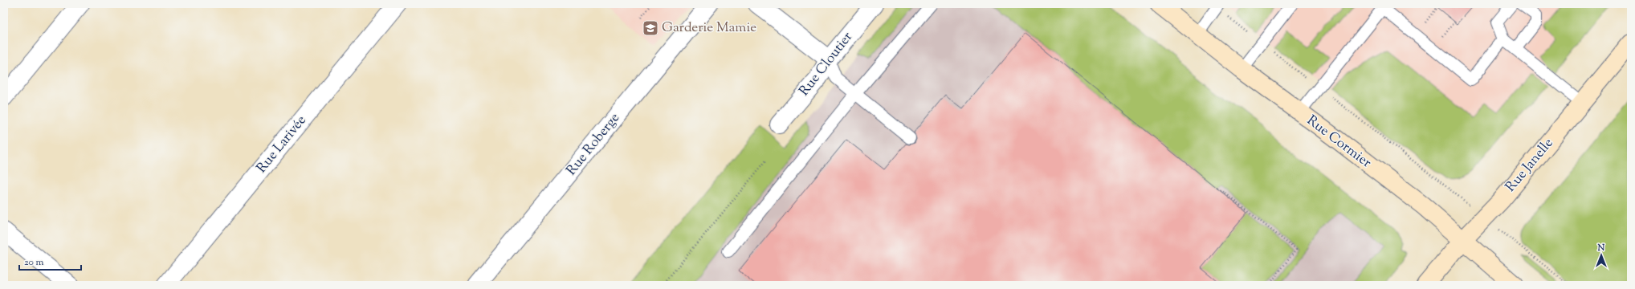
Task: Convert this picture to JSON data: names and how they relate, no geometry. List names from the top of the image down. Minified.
{"streets":{"street":["Rue Cloutier","Rue Cormier","Rue Larivée","Rue Roberge","Rue Janelle"]},"crossings":[["Rue Cormier","Rue Janelle"]],"places":{"school or university":["Garderie Mamie"]},"scale_bar":"20 m","north":"top"}
